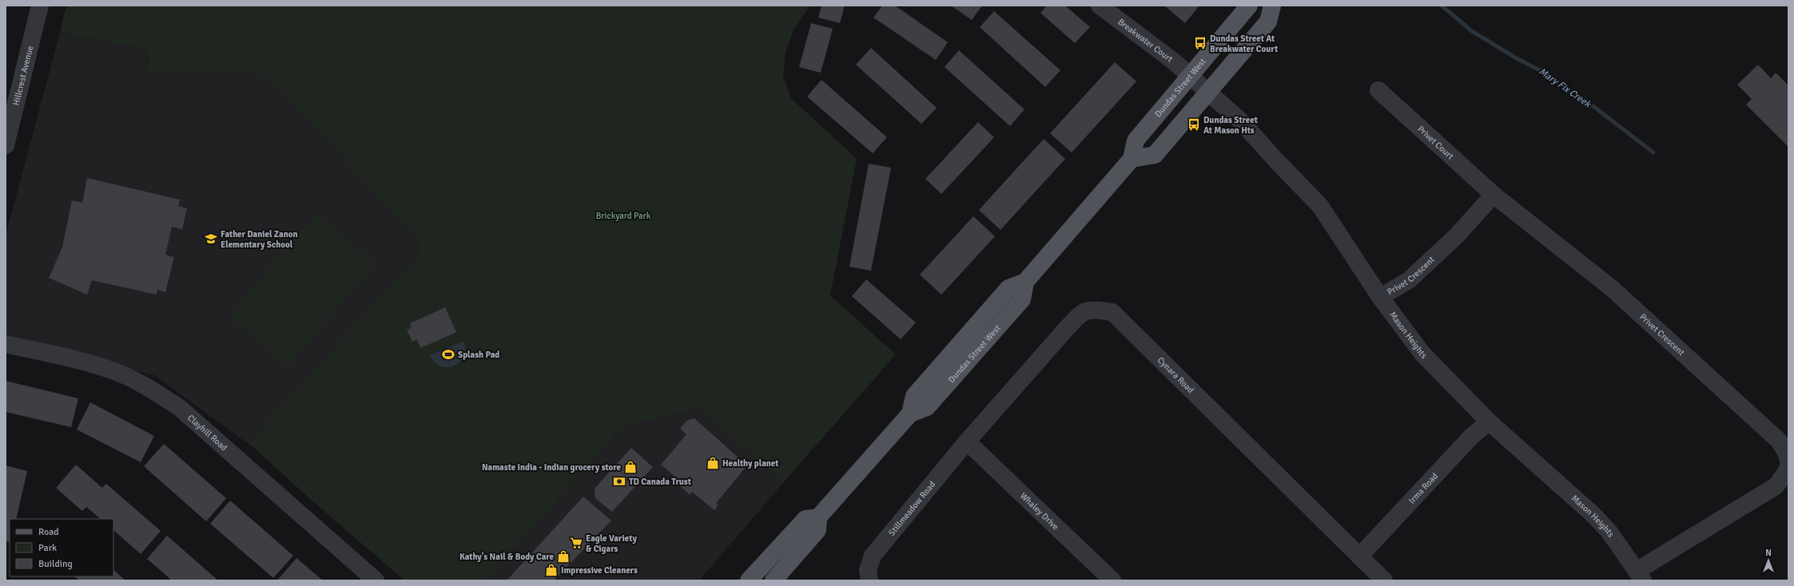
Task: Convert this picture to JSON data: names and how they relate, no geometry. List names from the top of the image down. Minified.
{"streets":{"main road":["Dundas Street West"],"street":["Breakwater Court","Hillcrest Avenue","Privet Court","Privet Crescent","Mason Heights","Cynara Road","Clayhill Road","Irma Road","Stillmeadow Road","Whaley Drive"]},"crossings":[["Breakwater Court","Dundas Street West"],["Breakwater Court","Mason Heights"],["Dundas Street West","Mason Heights"],["Privet Court","Privet Crescent"],["Privet Crescent","Mason Heights"],["Mason Heights","Irma Road"],["Cynara Road","Irma Road"],["Cynara Road","Stillmeadow Road"],["Cynara Road","Whaley Drive"],["Stillmeadow Road","Whaley Drive"]],"water":["Mary Fix Creek"],"parks":["Brickyard Park"],"places":{"bus stop":["Dundas Street At Breakwater Court","Dundas Street At Mason Hts"],"school or university":["Father Daniel Zanon Elementary School"],"sports":["Splash Pad"],"shop":["Healthy planet","Namaste India - Indian grocery store","Kathy's Nail & Body Care","Impressive Cleaners"],"bank":["TD Canada Trust"],"supermarket":["Eagle Variety & Cigars"]},"legend":["Road","Park","Building"],"north":"top"}
